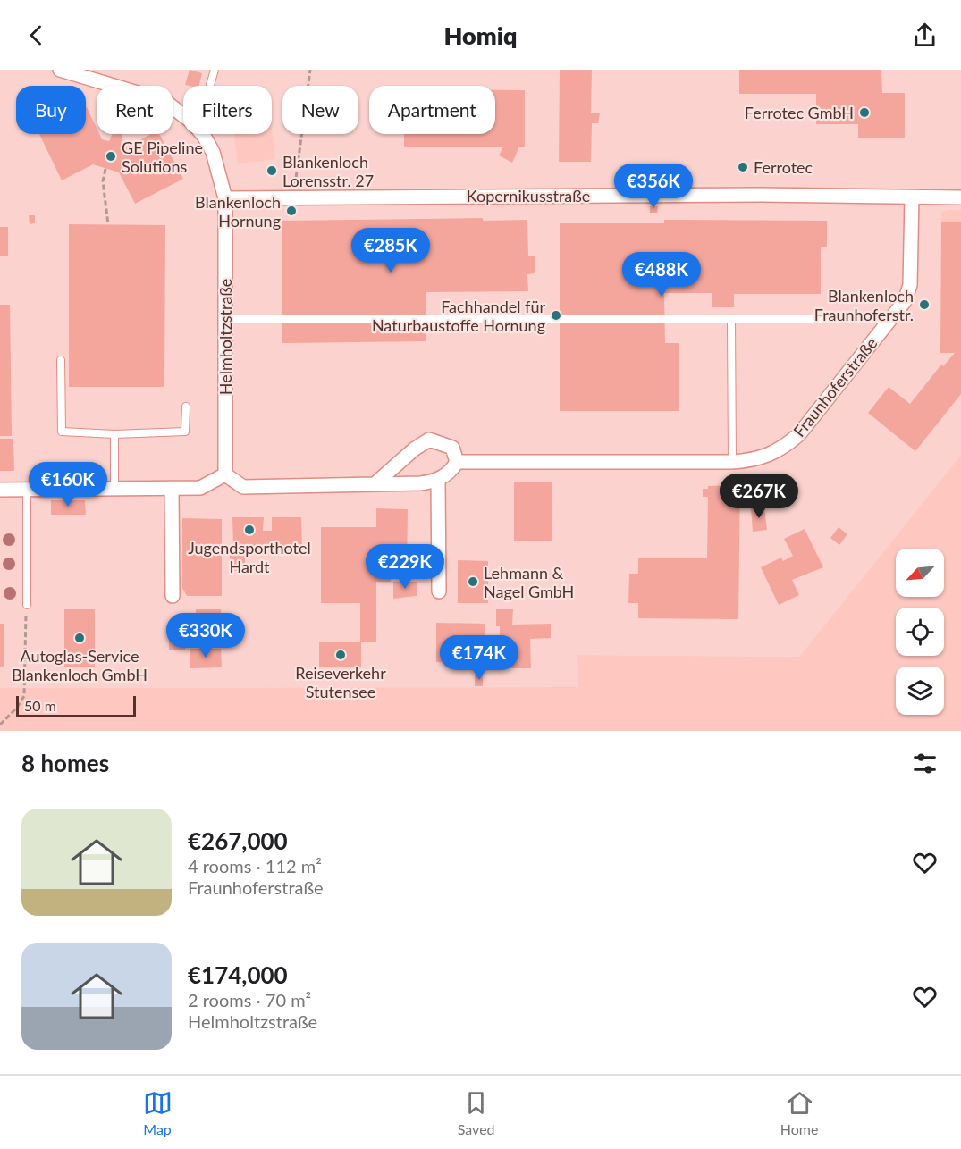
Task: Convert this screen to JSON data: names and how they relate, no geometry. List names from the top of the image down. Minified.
{"streets":{"street":["Kopernikusstraße","Helmholtzstraße","Fraunhoferstraße"]},"crossings":[["Kopernikusstraße","Helmholtzstraße"],["Kopernikusstraße","Fraunhoferstraße"]],"places":["Ferrotec GmbH","GE Pipeline Solutions","Ferrotec","Blankenloch Lorensstr. 27","Blankenloch Hornung","Blankenloch Fraunhoferstr.","Fachhandel für Naturbaustoffe Hornung","Jugendsporthotel Hardt","Lehmann & Nagel GmbH","Autoglas-Service Blankenloch GmbH","Reiseverkehr Stutensee"],"scale_bar":"50 m","north":"bottom left","page":{"header":"Homiq","chip":["Buy","Rent","Filters","New","Apartment"],"price":["€356K","€285K","€488K","€160K","€267K","€229K","€330K","€174K"],"scale":"50 m","heading":"8 homes","list":[{"name":"€267,000","note":"4 rooms · 112 m² · Fraunhoferstraße"},{"name":"€174,000","note":"2 rooms · 70 m² · Helmholtzstraße"}],"tabs":["Map","Saved","Home"]}}
